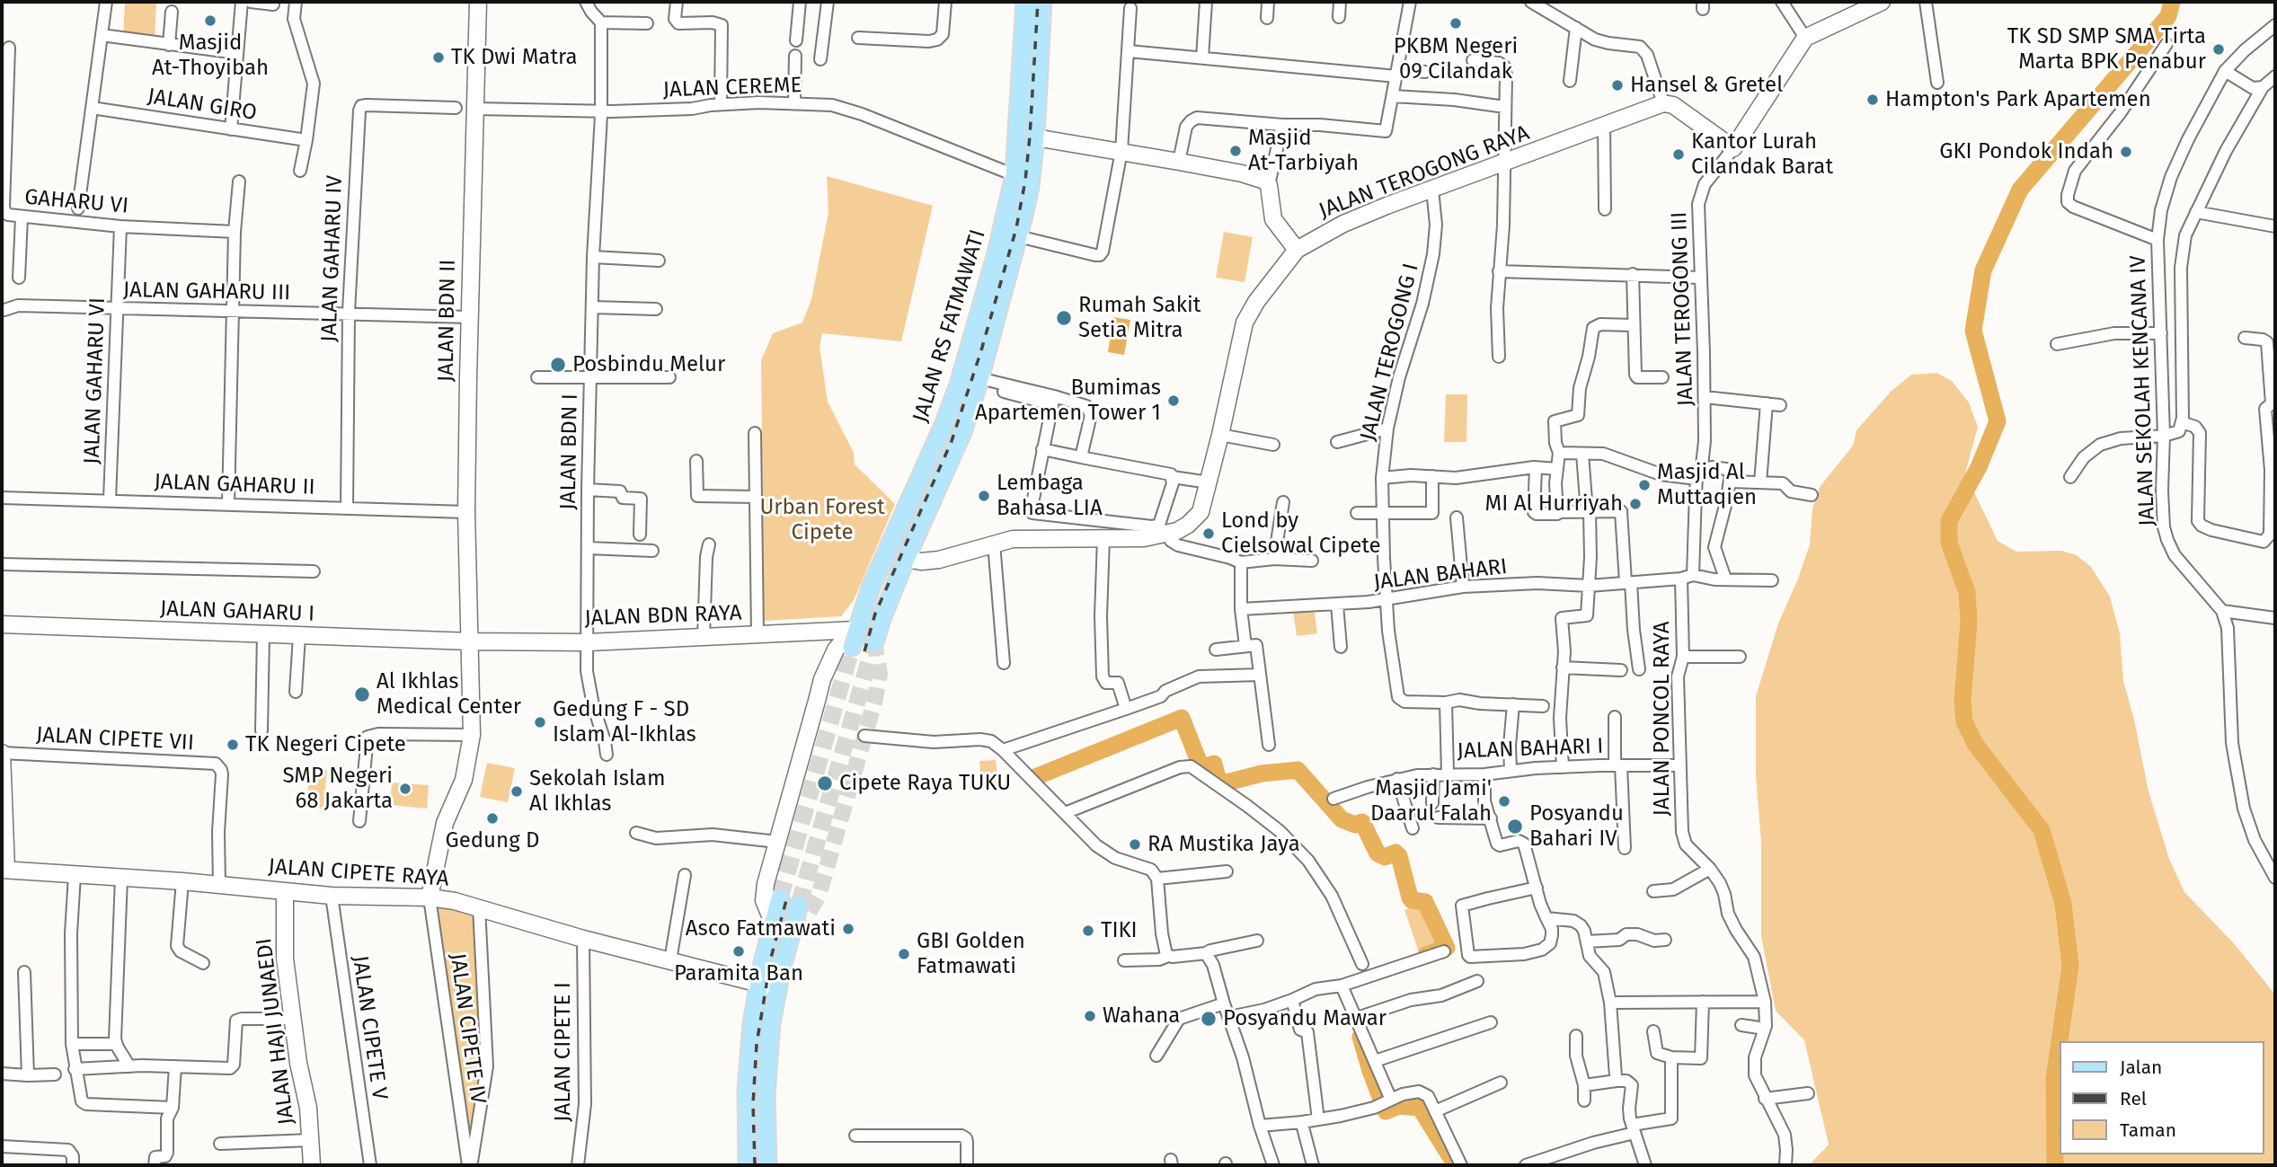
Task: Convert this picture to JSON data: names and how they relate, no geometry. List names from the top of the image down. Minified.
{"streets":{"main road":["JALAN RS FATMAWATI"],"street":["JALAN CEREME","JALAN GIRO","JALAN TEROGONG RAYA","GAHARU VI","JALAN GAHARU IV","JALAN GAHARU III","JALAN TEROGONG III","JALAN BDN II","JALAN TEROGONG I","JALAN GAHARU VI","JALAN SEKOLAH KENCANA IV","JALAN BDN I","JALAN GAHARU II","JALAN BAHARI","JALAN GAHARU I","JALAN BDN RAYA","JALAN PONCOL RAYA","JALAN CIPETE VII","JALAN BAHARI I","JALAN CIPETE RAYA","JALAN CIPETE V","JALAN CIPETE IV","JALAN HAJI JUNAEDI","JALAN CIPETE I"]},"crossings":[["JALAN CEREME","JALAN BDN II"],["JALAN CEREME","JALAN RS FATMAWATI"],["JALAN CEREME","JALAN BDN I"],["JALAN TEROGONG RAYA","JALAN RS FATMAWATI"],["JALAN TEROGONG RAYA","JALAN TEROGONG I"],["GAHARU VI","JALAN GAHARU VI"],["JALAN GAHARU IV","JALAN GAHARU III"],["JALAN GAHARU IV","JALAN GAHARU II"],["JALAN GAHARU III","JALAN BDN II"],["JALAN GAHARU III","JALAN GAHARU VI"],["JALAN TEROGONG III","JALAN BAHARI"],["JALAN BDN II","JALAN GAHARU II"],["JALAN BDN II","JALAN GAHARU I"],["JALAN BDN II","JALAN BDN RAYA"],["JALAN BDN II","JALAN CIPETE RAYA"],["JALAN BDN II","JALAN CIPETE IV"],["JALAN RS FATMAWATI","JALAN BDN RAYA"],["JALAN TEROGONG I","JALAN BAHARI"],["JALAN GAHARU VI","JALAN GAHARU II"],["JALAN BDN I","JALAN BDN RAYA"],["JALAN BAHARI","JALAN PONCOL RAYA"],["JALAN GAHARU I","JALAN BDN RAYA"],["JALAN PONCOL RAYA","JALAN BAHARI I"],["JALAN CIPETE VII","JALAN CIPETE RAYA"],["JALAN CIPETE RAYA","JALAN CIPETE V"],["JALAN CIPETE RAYA","JALAN CIPETE IV"],["JALAN CIPETE RAYA","JALAN HAJI JUNAEDI"],["JALAN CIPETE RAYA","JALAN CIPETE I"]],"parks":["Urban Forest Cipete"],"places":["Masjid At-Thoyibah","PKBM Negeri 09 Cilandak","TK SD SMP SMA Tirta Marta BPK Penabur","TK Dwi Matra","Hansel & Gretel","Hampton's Park Apartemen","Masjid At-Tarbiyah","GKI Pondok Indah","Kantor Lurah Cilandak Barat","Rumah Sakit Setia Mitra","Posbindu Melur","Bumimas Apartemen Tower 1","Masjid Al Muttaqien","Lembaga Bahasa LIA","MI Al Hurriyah","Lond by Cielsowal Cipete","Al Ikhlas Medical Center","Gedung F - SD Islam Al-Ikhlas","TK Negeri Cipete","Cipete Raya TUKU","SMP Negeri 68 Jakarta","Sekolah Islam Al Ikhlas","Masjid Jami' Daarul Falah","Gedung D","Posyandu Bahari IV","RA Mustika Jaya","Asco Fatmawati","TIKI","Paramita Ban","GBI Golden Fatmawati","Wahana","Posyandu Mawar"],"legend":["Jalan","Rel","Taman"]}
